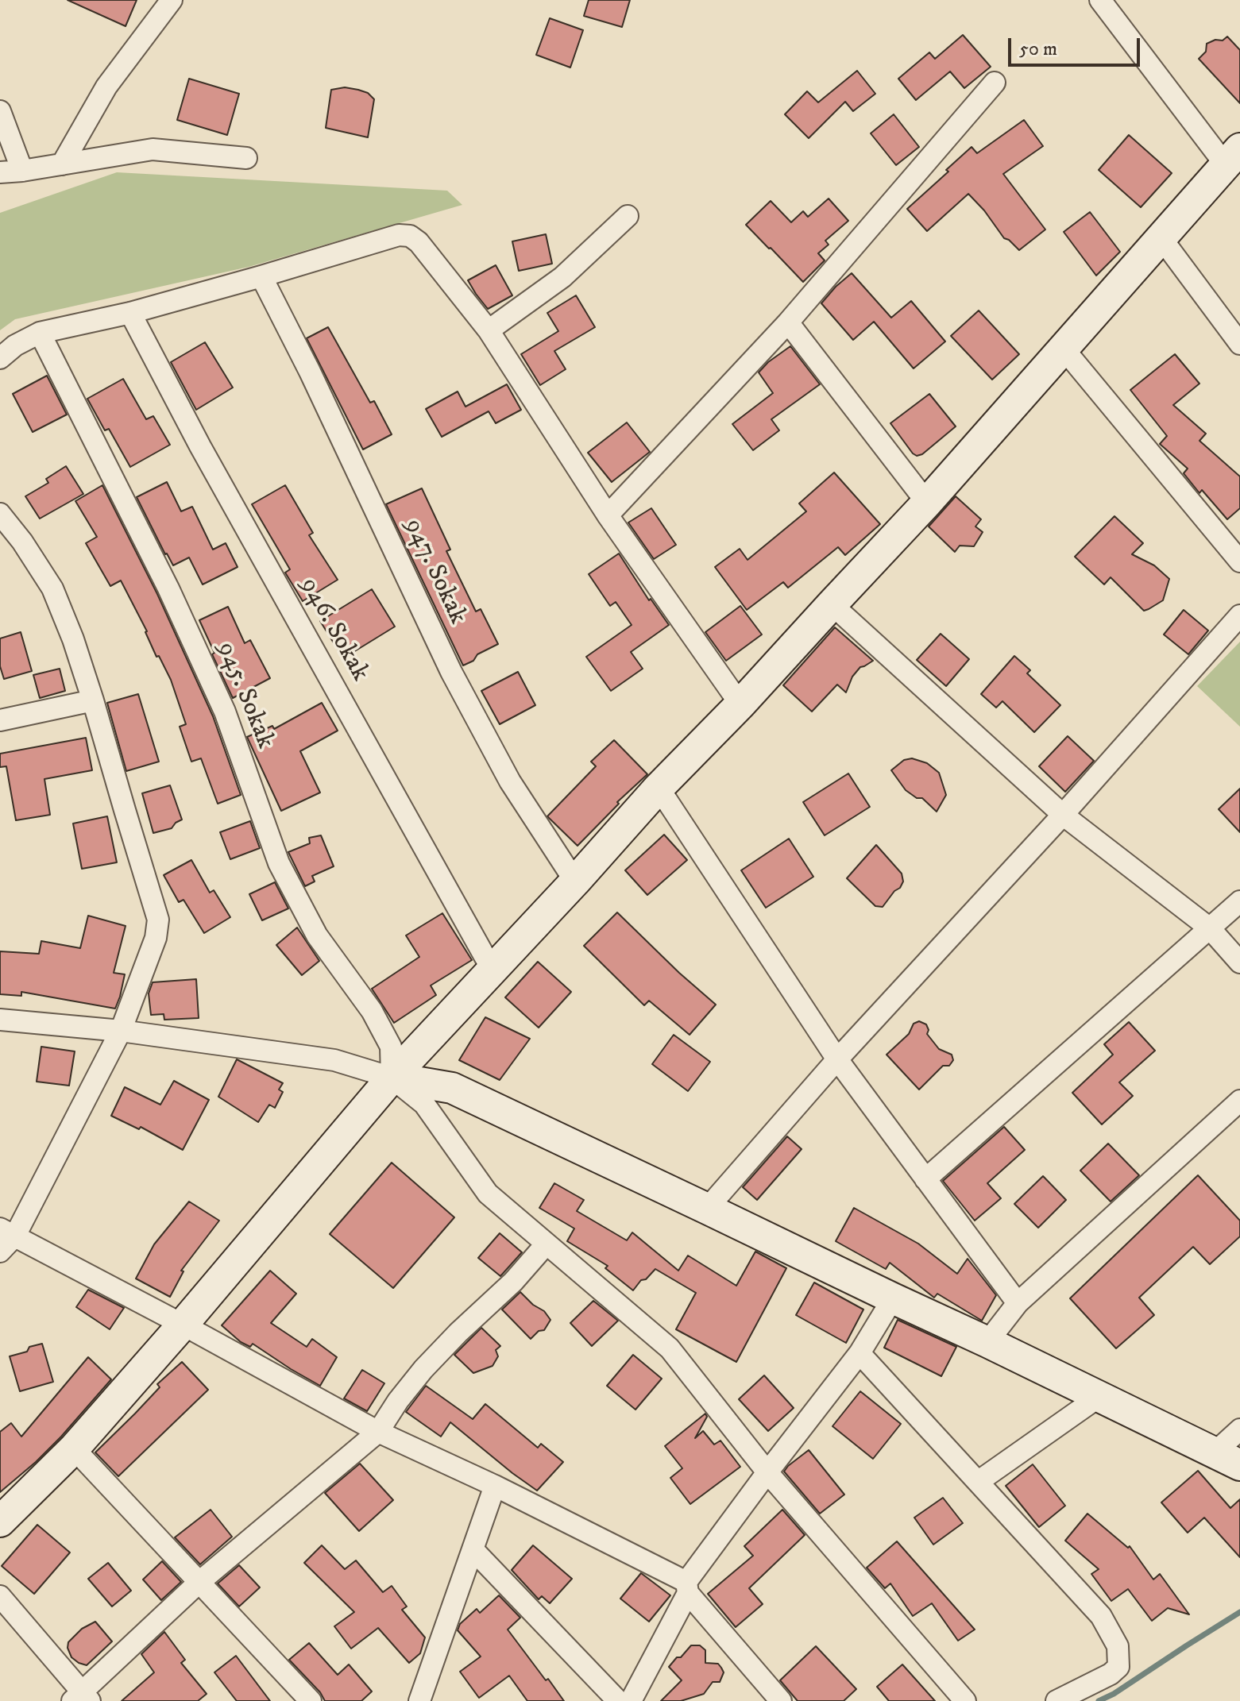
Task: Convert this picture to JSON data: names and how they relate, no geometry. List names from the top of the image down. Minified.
{"streets":{"street":["947. Sokak","946. Sokak","945. Sokak"]},"scale_bar":"50 m"}
